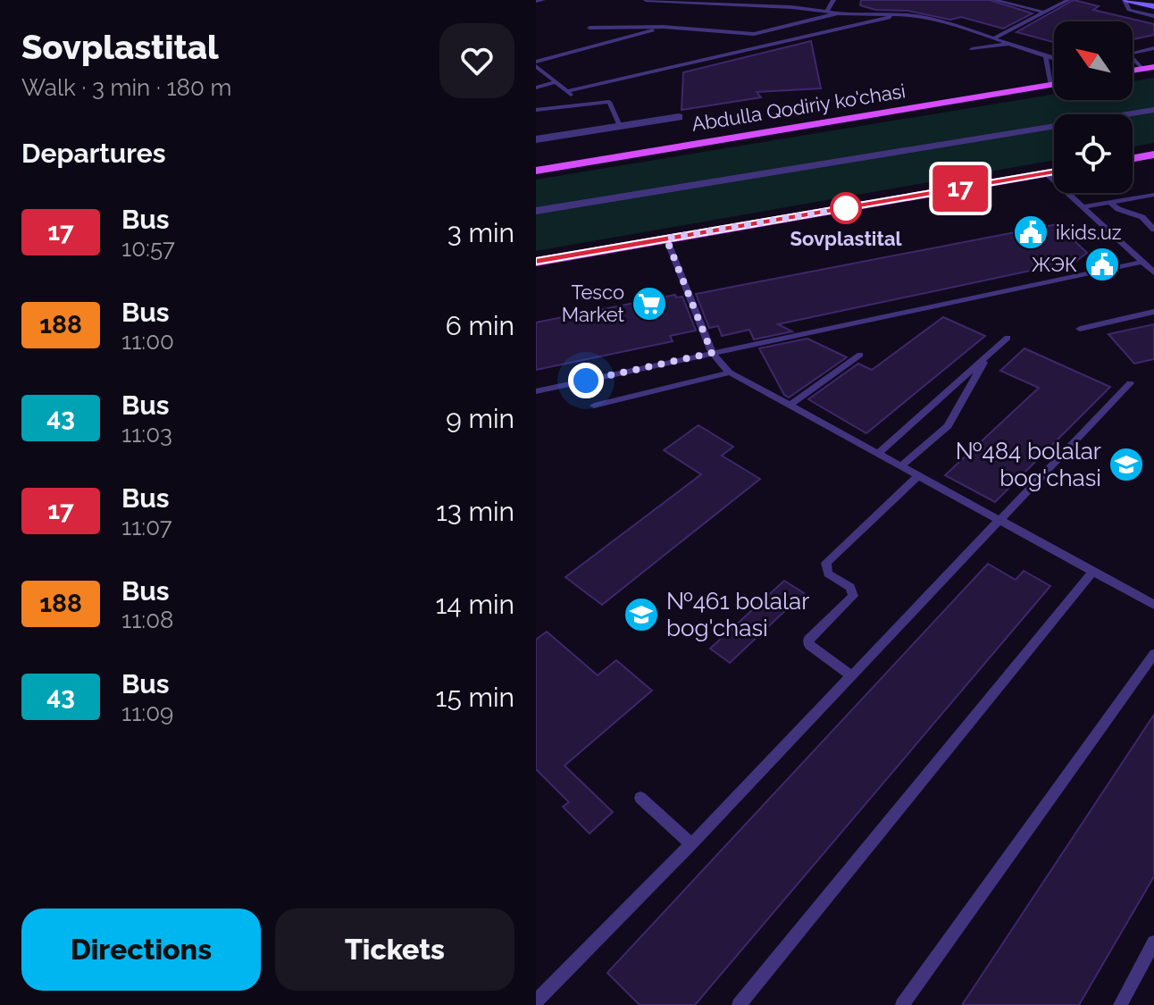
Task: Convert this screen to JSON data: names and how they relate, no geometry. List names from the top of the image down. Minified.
{"streets":{"main road":["Abdulla Qodiriy ko'chasi"]},"places":{"other":["Sovplastital"],"public building":["ikids.uz","ЖЭК"],"supermarket":["Tesco Market"],"school or university":["№484 bolalar bog'chasi","№461 bolalar bog'chasi"]},"lines":["bus line 17"],"north":"top left","page":{"heading":[["Sovplastital","Walk · 3 min · 180 m"],"Departures"],"on_map":"17","list":[{"mark":"17","name":"Bus","note":"10:57","value":"3 min"},{"mark":"188","name":"Bus","note":"11:00","value":"6 min"},{"mark":"43","name":"Bus","note":"11:03","value":"9 min"},{"mark":"17","name":"Bus","note":"11:07","value":"13 min"},{"mark":"188","name":"Bus","note":"11:08","value":"14 min"},{"mark":"43","name":"Bus","note":"11:09","value":"15 min"}],"buttons":["Directions","Tickets"]}}
